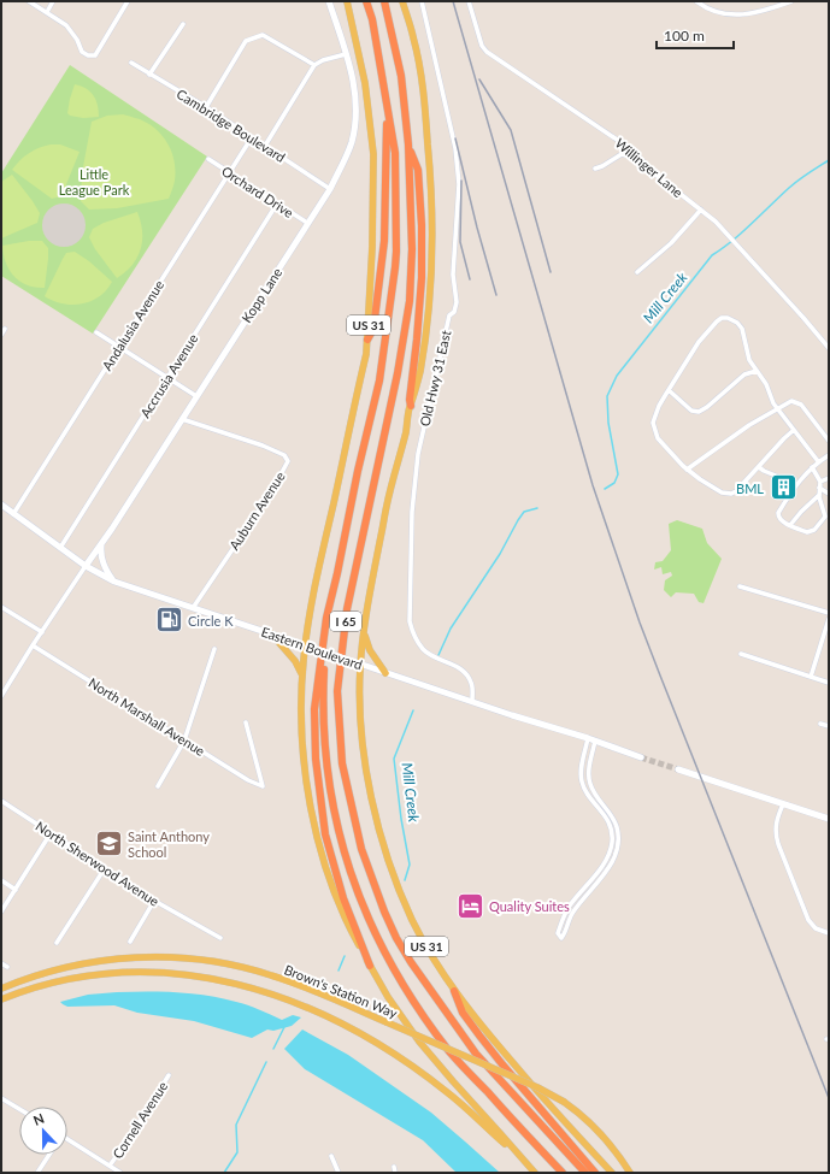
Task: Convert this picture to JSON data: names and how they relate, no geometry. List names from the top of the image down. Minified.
{"streets":{"highway":["I 65"],"main road":["Kopp Lane","US 31","Eastern Boulevard","Brown's Station Way"],"street":["Cambridge Boulevard","Willinger Lane","Orchard Drive","Andalusia Avenue","Accrusia Avenue","Old Hwy 31 East","Auburn Avenue","North Marshall Avenue","North Sherwood Avenue","Cornell Avenue"]},"crossings":[["Cambridge Boulevard","Kopp Lane"],["Cambridge Boulevard","Andalusia Avenue"],["Orchard Drive","Kopp Lane"],["Orchard Drive","Andalusia Avenue"],["Orchard Drive","Accrusia Avenue"],["Kopp Lane","Auburn Avenue"],["Kopp Lane","Eastern Boulevard"],["Andalusia Avenue","Eastern Boulevard"],["US 31","Eastern Boulevard"],["US 31","Brown's Station Way"],["Accrusia Avenue","Eastern Boulevard"],["Old Hwy 31 East","Eastern Boulevard"],["Auburn Avenue","Eastern Boulevard"]],"water":["Mill Creek"],"parks":["Little League Park"],"places":{"building":["BML"],"fuel station":["Circle K"],"school or university":["Saint Anthony School"],"hotel":["Quality Suites"]},"scale_bar":"100 m","north":"top"}
